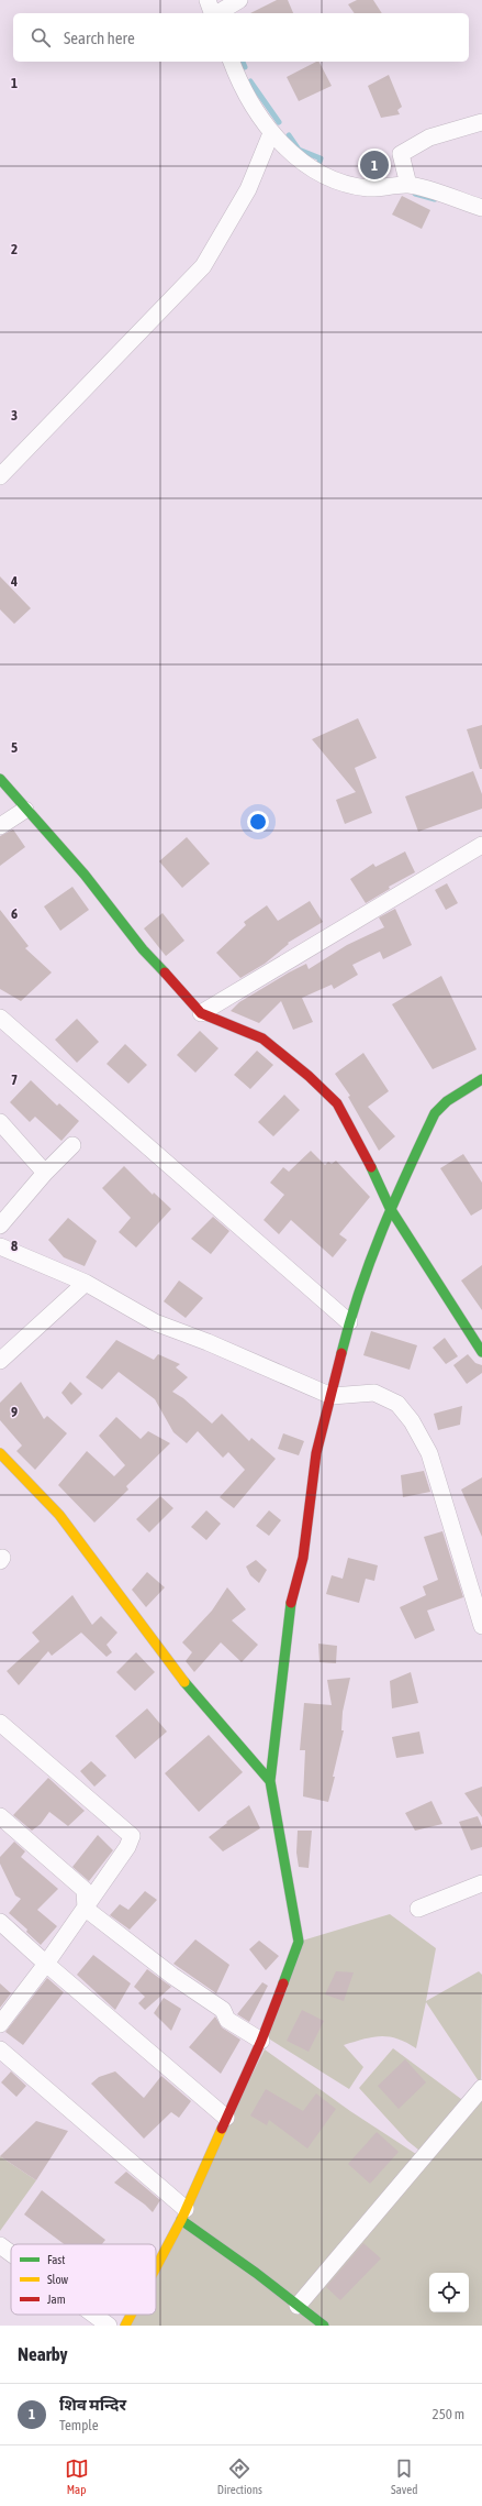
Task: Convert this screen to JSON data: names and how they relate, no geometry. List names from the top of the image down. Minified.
{"legend":["Fast","Slow","Jam"],"page":{"search":"Search here","pins":"1","heading":"Nearby","list":[{"mark":"1","name":"शिव मन्दिर","note":"Temple","value":"250 m"}],"nav":["Map","Directions","Saved"]},"grid":{"rows":["1","2","3","4","5","6","7","8","9"]}}
